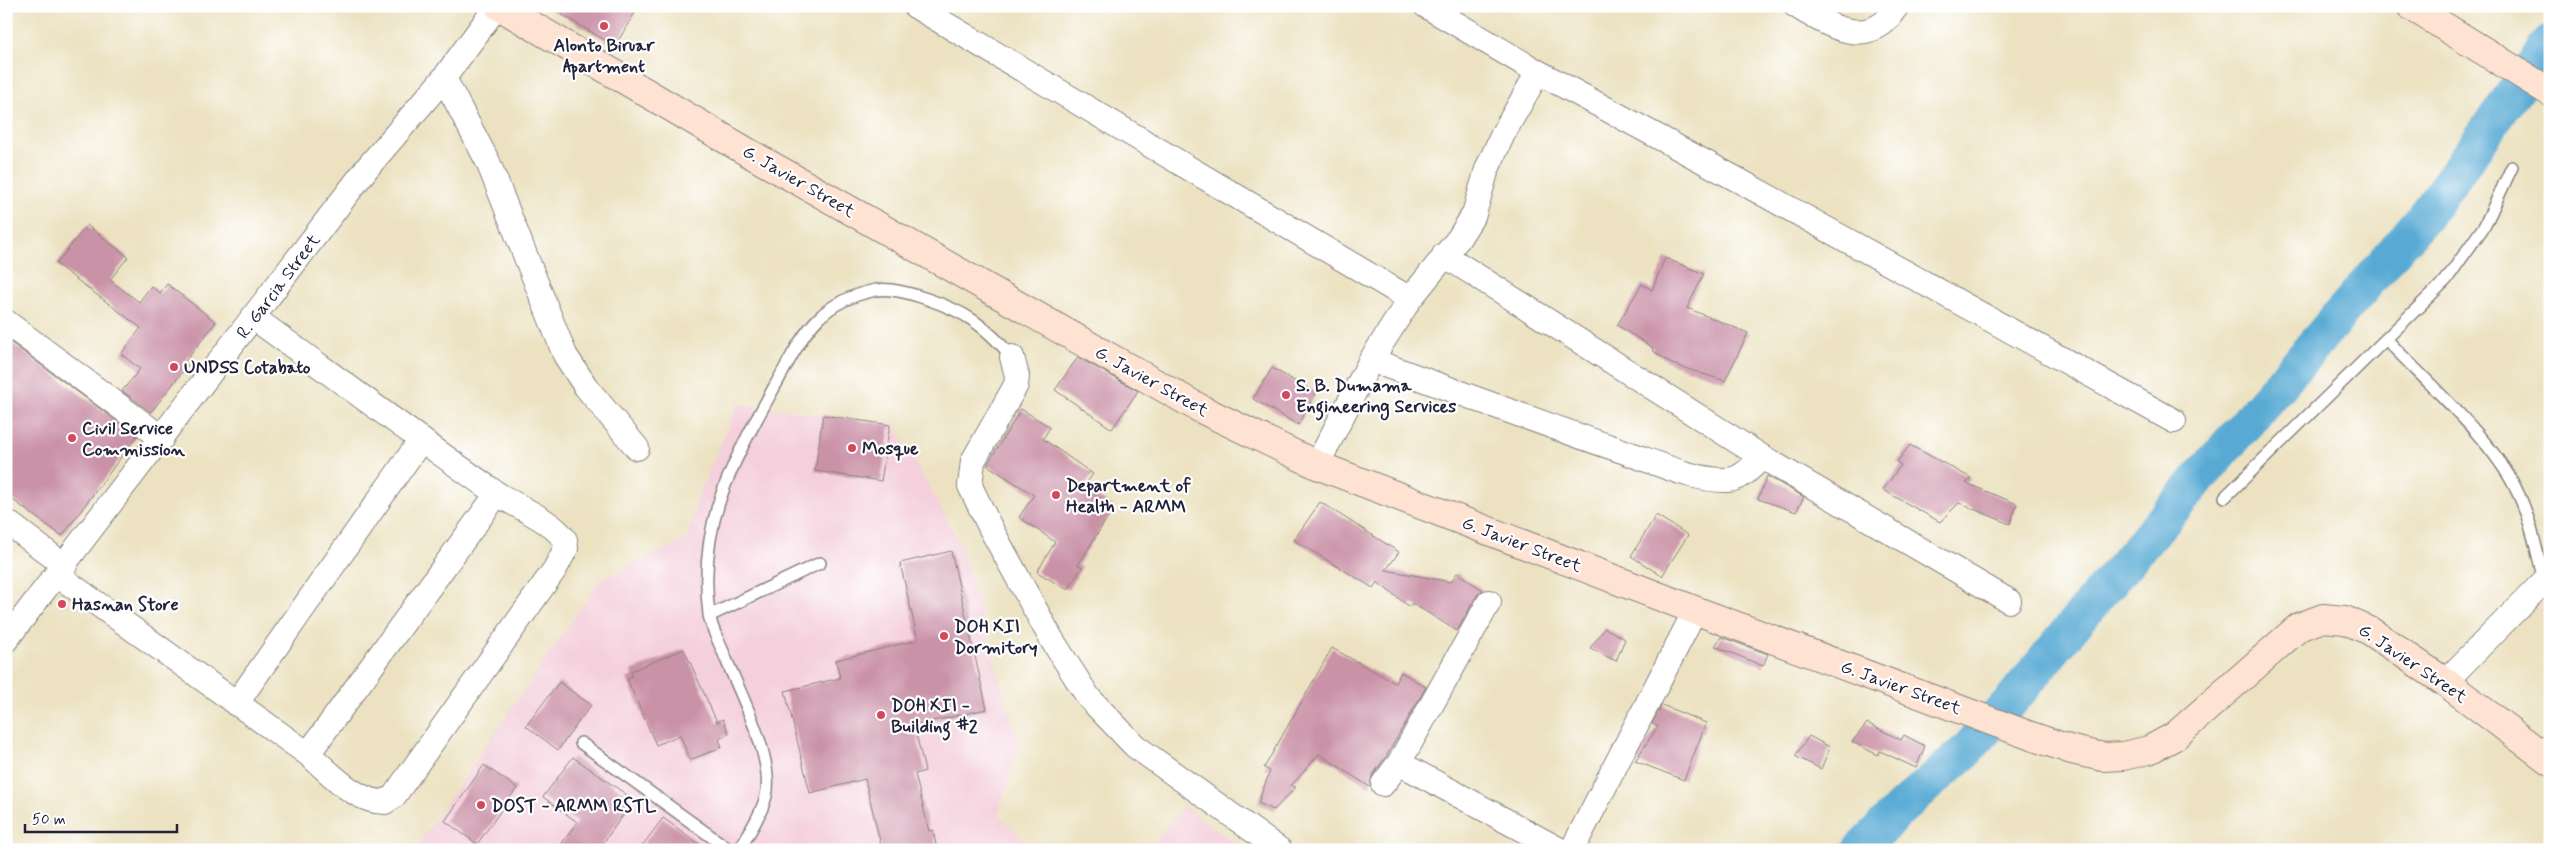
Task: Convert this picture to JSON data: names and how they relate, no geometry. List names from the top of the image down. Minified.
{"streets":{"street":["G. Javier Street","R. Garcia Street"]},"crossings":[["G. Javier Street","R. Garcia Street"]],"places":["Alonto Biruar Apartment","UNDSS Cotabato","S. B. Dumama Engineering Services","Civil Service Commission","Mosque","Department of Health - ARMM","Hasnan Store","DOH XII Dormitory","DOH XII - Building #2","DOST - ARMM RSTL"],"scale_bar":"50 m"}
